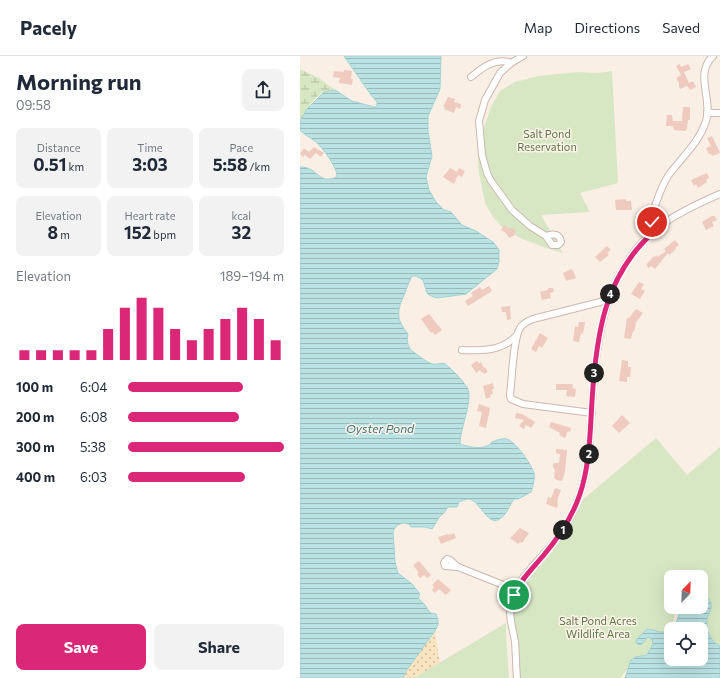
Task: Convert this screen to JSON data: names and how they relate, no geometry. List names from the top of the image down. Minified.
{"water":["Oyster Pond"],"parks":["Salt Pond Reservation","Salt Pond Acres Wildlife Area"],"north":"top right","page":{"header":"Pacely","nav":["Map","Directions","Saved"],"heading":["Morning run","09:58"],"stats":[["Distance","0.51 km"],["Time","3:03"],["Pace","5:58 /km"],["Elevation","8 m"],["Heart rate","152 bpm"],["kcal","32"]],"chart":["Elevation","189–194 m"],"pins":["4","3","2","1"],"list":[{"name":"100 m","note":"6:04"},{"name":"200 m","note":"6:08"},{"name":"300 m","note":"5:38"},{"name":"400 m","note":"6:03"}],"buttons":["Save","Share"]}}
